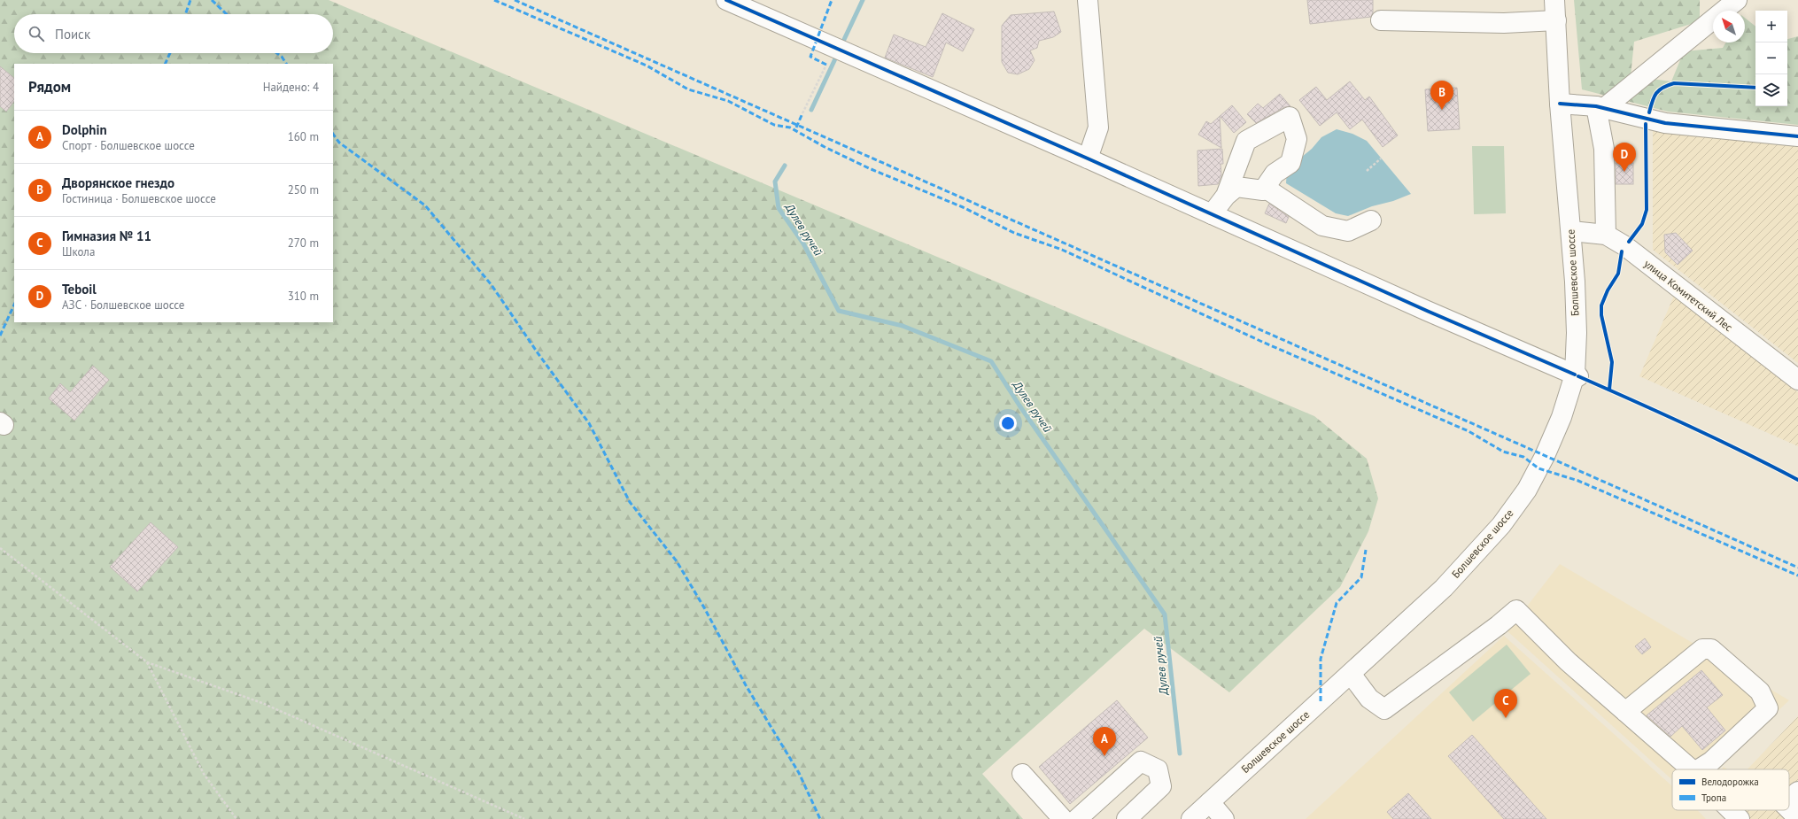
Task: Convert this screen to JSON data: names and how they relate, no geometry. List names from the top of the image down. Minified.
{"streets":{"street":["Болшевское шоссе","улица Комитетский Лес"]},"crossings":[["Болшевское шоссе","улица Комитетский Лес"]],"water":["Дулев ручей"],"legend":["Велодорожка","Тропа"],"north":"top left","page":{"map_buttons":["+","−"],"search":"Поиск","heading":["Рядом","Найдено: 4"],"pins":["B","D","C","A"],"list":[{"mark":"A","name":"Dolphin","note":"Спорт · Болшевское шоссе","value":"160 m"},{"mark":"B","name":"Дворянское гнездо","note":"Гостиница · Болшевское шоссе","value":"250 m"},{"mark":"C","name":"Гимназия № 11","note":"Школа","value":"270 m"},{"mark":"D","name":"Teboil","note":"АЗС · Болшевское шоссе","value":"310 m"}]}}
